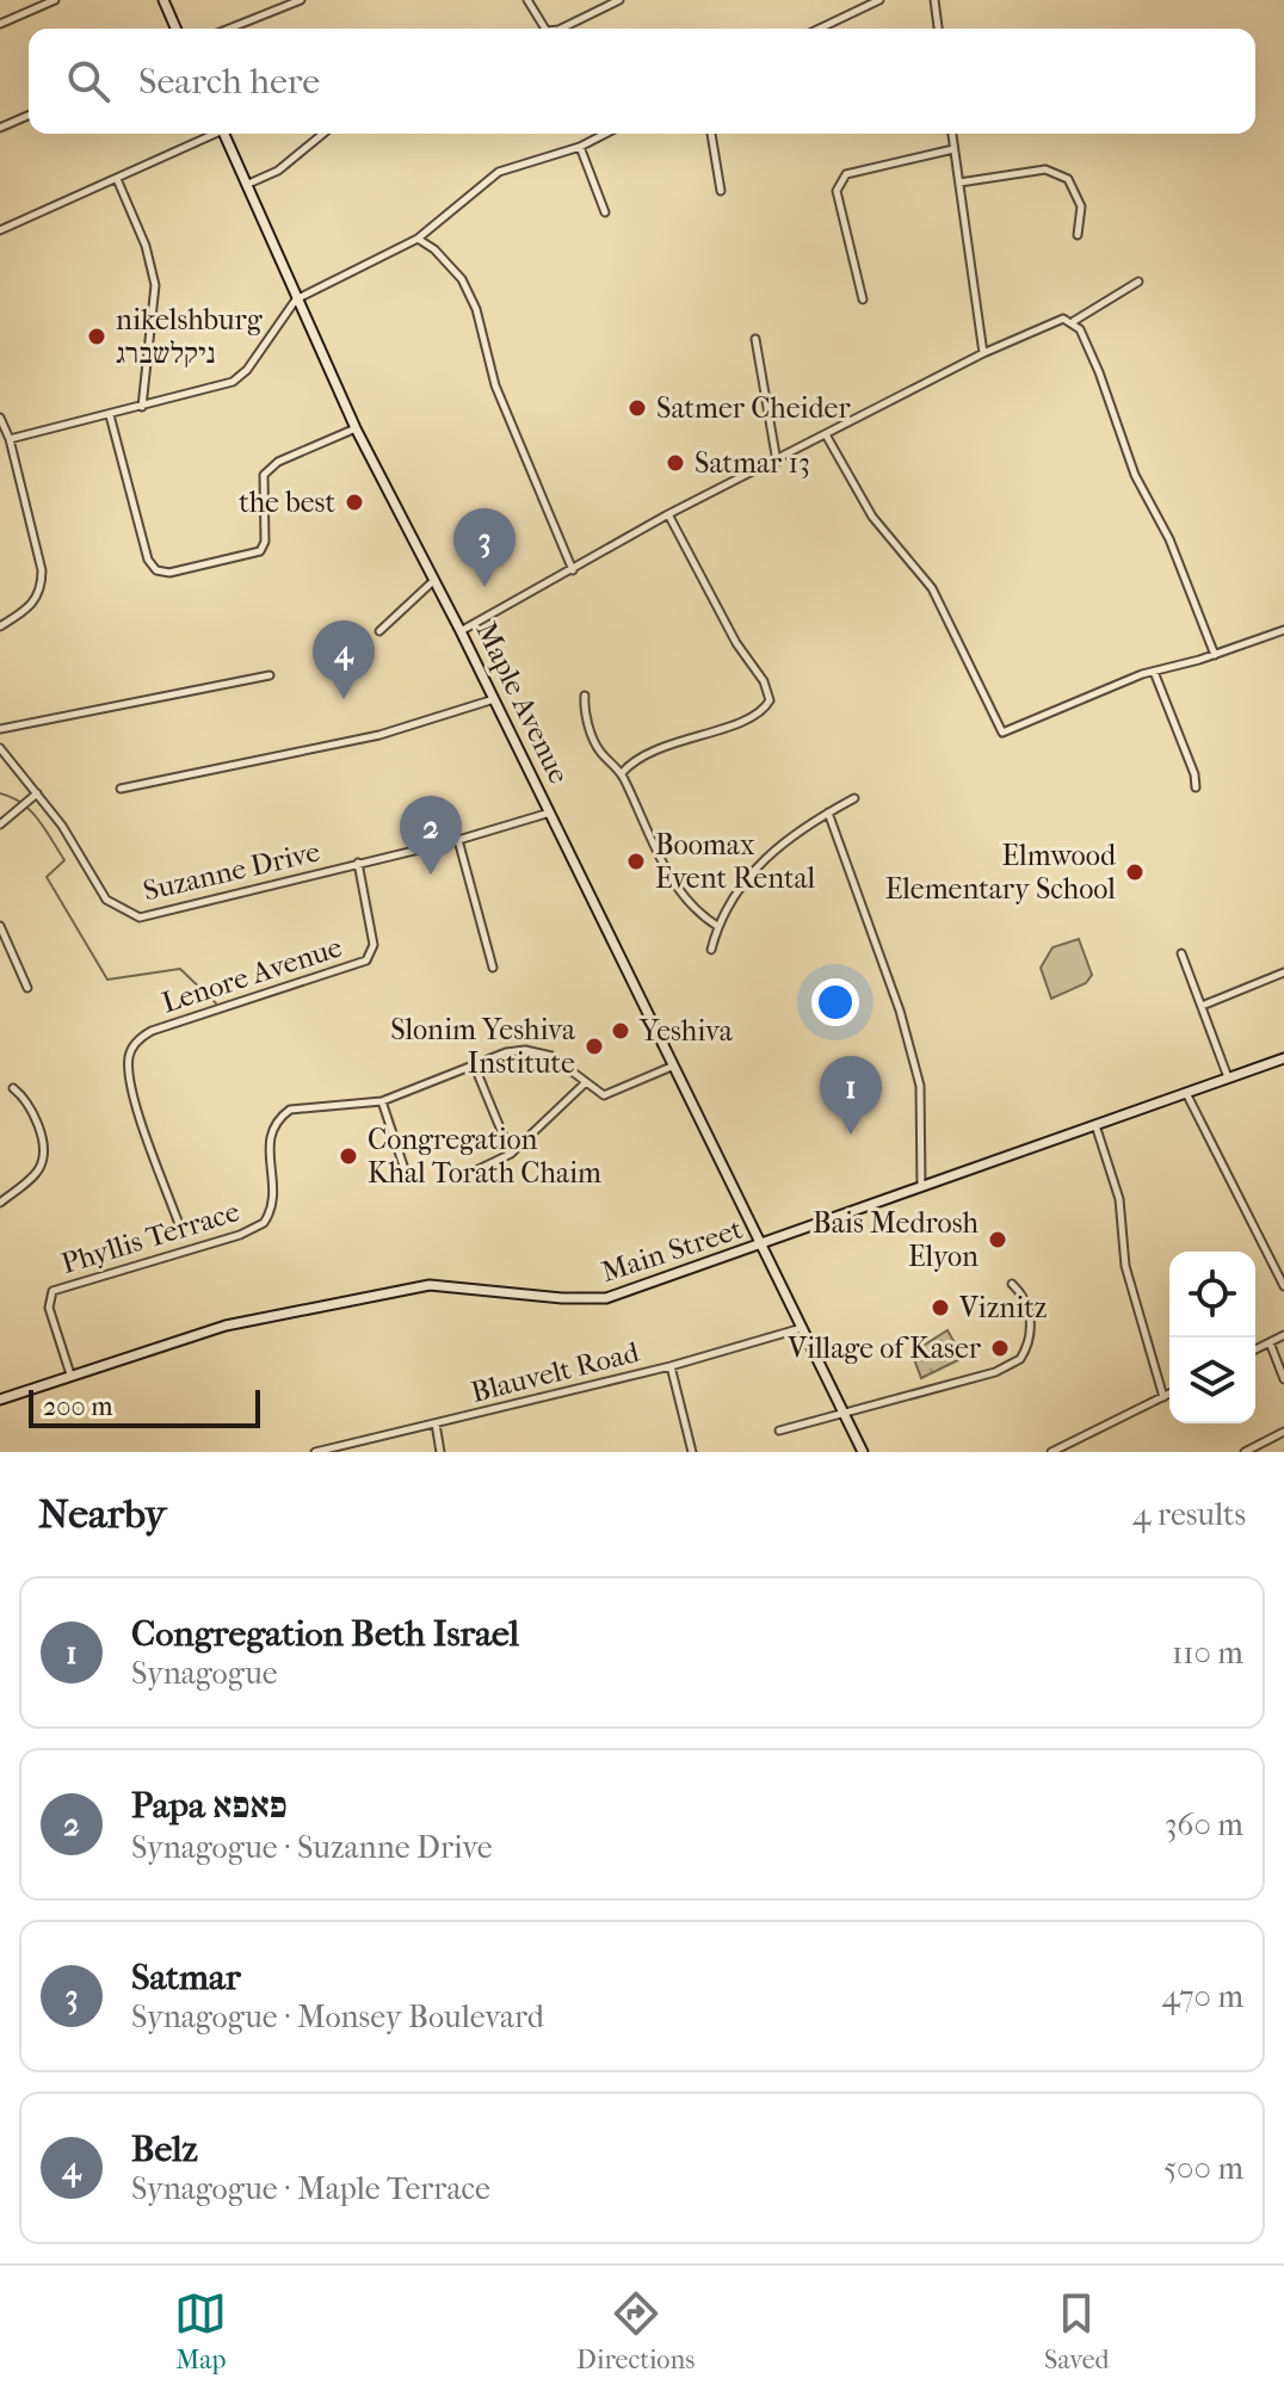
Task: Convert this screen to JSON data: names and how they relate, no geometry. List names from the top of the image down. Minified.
{"streets":{"street":["Maple Avenue","Suzanne Drive","Lenore Avenue","Phyllis Terrace","Main Street","Blauvelt Road"]},"crossings":[["Maple Avenue","Suzanne Drive"],["Maple Avenue","Main Street"],["Maple Avenue","Blauvelt Road"],["Suzanne Drive","Lenore Avenue"],["Phyllis Terrace","Main Street"]],"places":["nikelshburg ניקלשברג","Satmer Cheider","Satmar 13","the best","Boomax Event Rental","Elmwood Elementary School","Yeshiva","Slonim Yeshiva Institute","Congregation Khal Torath Chaim","Bais Medrosh Elyon","Viznitz","Village of Kaser"],"scale_bar":"200 m","page":{"search":"Search here","pins":["3","4","2","1"],"scale":"200 m","heading":["Nearby","4 results"],"list":[{"mark":"1","name":"Congregation Beth Israel","note":"Synagogue","value":"110 m"},{"mark":"2","name":"Papa פאפא","note":"Synagogue · Suzanne Drive","value":"360 m"},{"mark":"3","name":"Satmar","note":"Synagogue · Monsey Boulevard","value":"470 m"},{"mark":"4","name":"Belz","note":"Synagogue · Maple Terrace","value":"500 m"}],"nav":["Map","Directions","Saved"]}}
